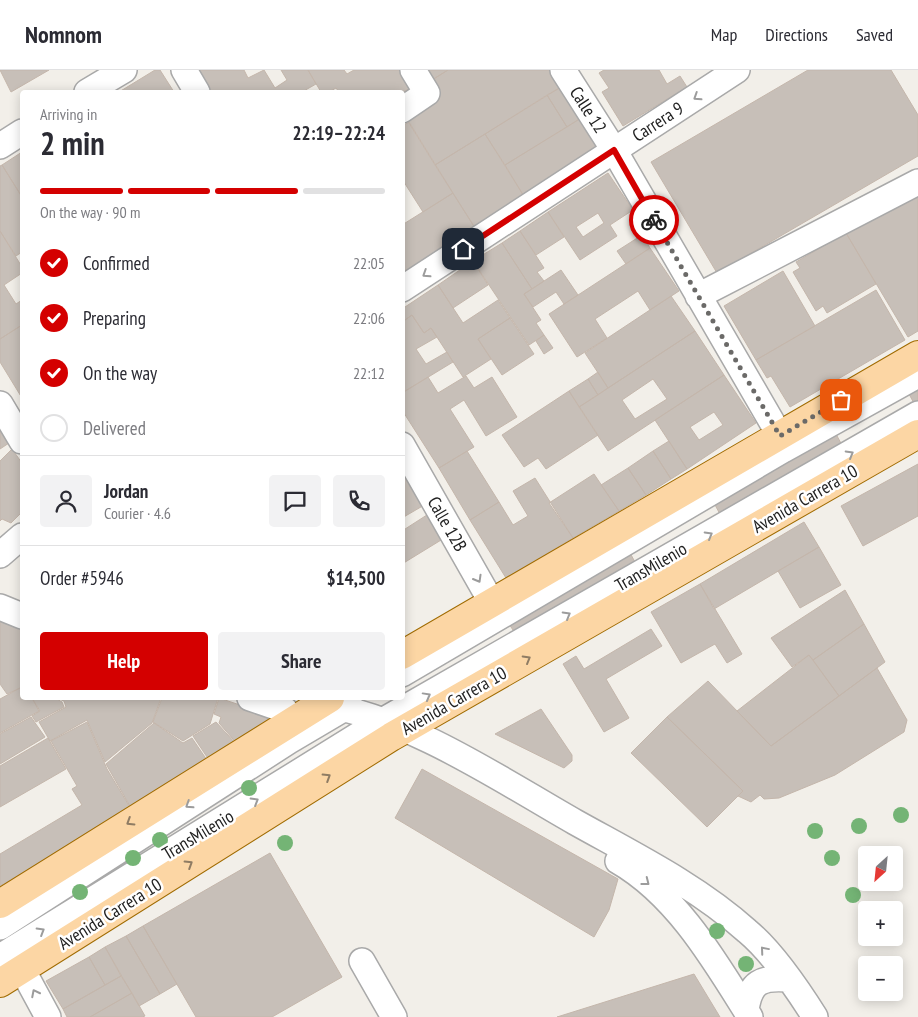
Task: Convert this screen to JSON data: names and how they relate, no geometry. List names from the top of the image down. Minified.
{"streets":{"main road":["Avenida Carrera 10"],"street":["Calle 12","Carrera 9","Calle 12B","TransMilenio"]},"crossings":[["Calle 12","Carrera 9"],["Avenida Carrera 10","TransMilenio"]],"one_way":["Calle 12B"],"north":"bottom left","page":{"header":"Nomnom","nav":["Map","Directions","Saved"],"heading":["2 min","Arriving in","22:19–22:24"],"panel":["Jordan","Courier · 4.6","Order #5946","$14,500"],"bar":"On the way · 90 m","list":[["Confirmed","22:05"],["Preparing","22:06"],["On the way","22:12"],"Delivered"],"buttons":["Help","Share"],"map_buttons":["+","−"]}}
